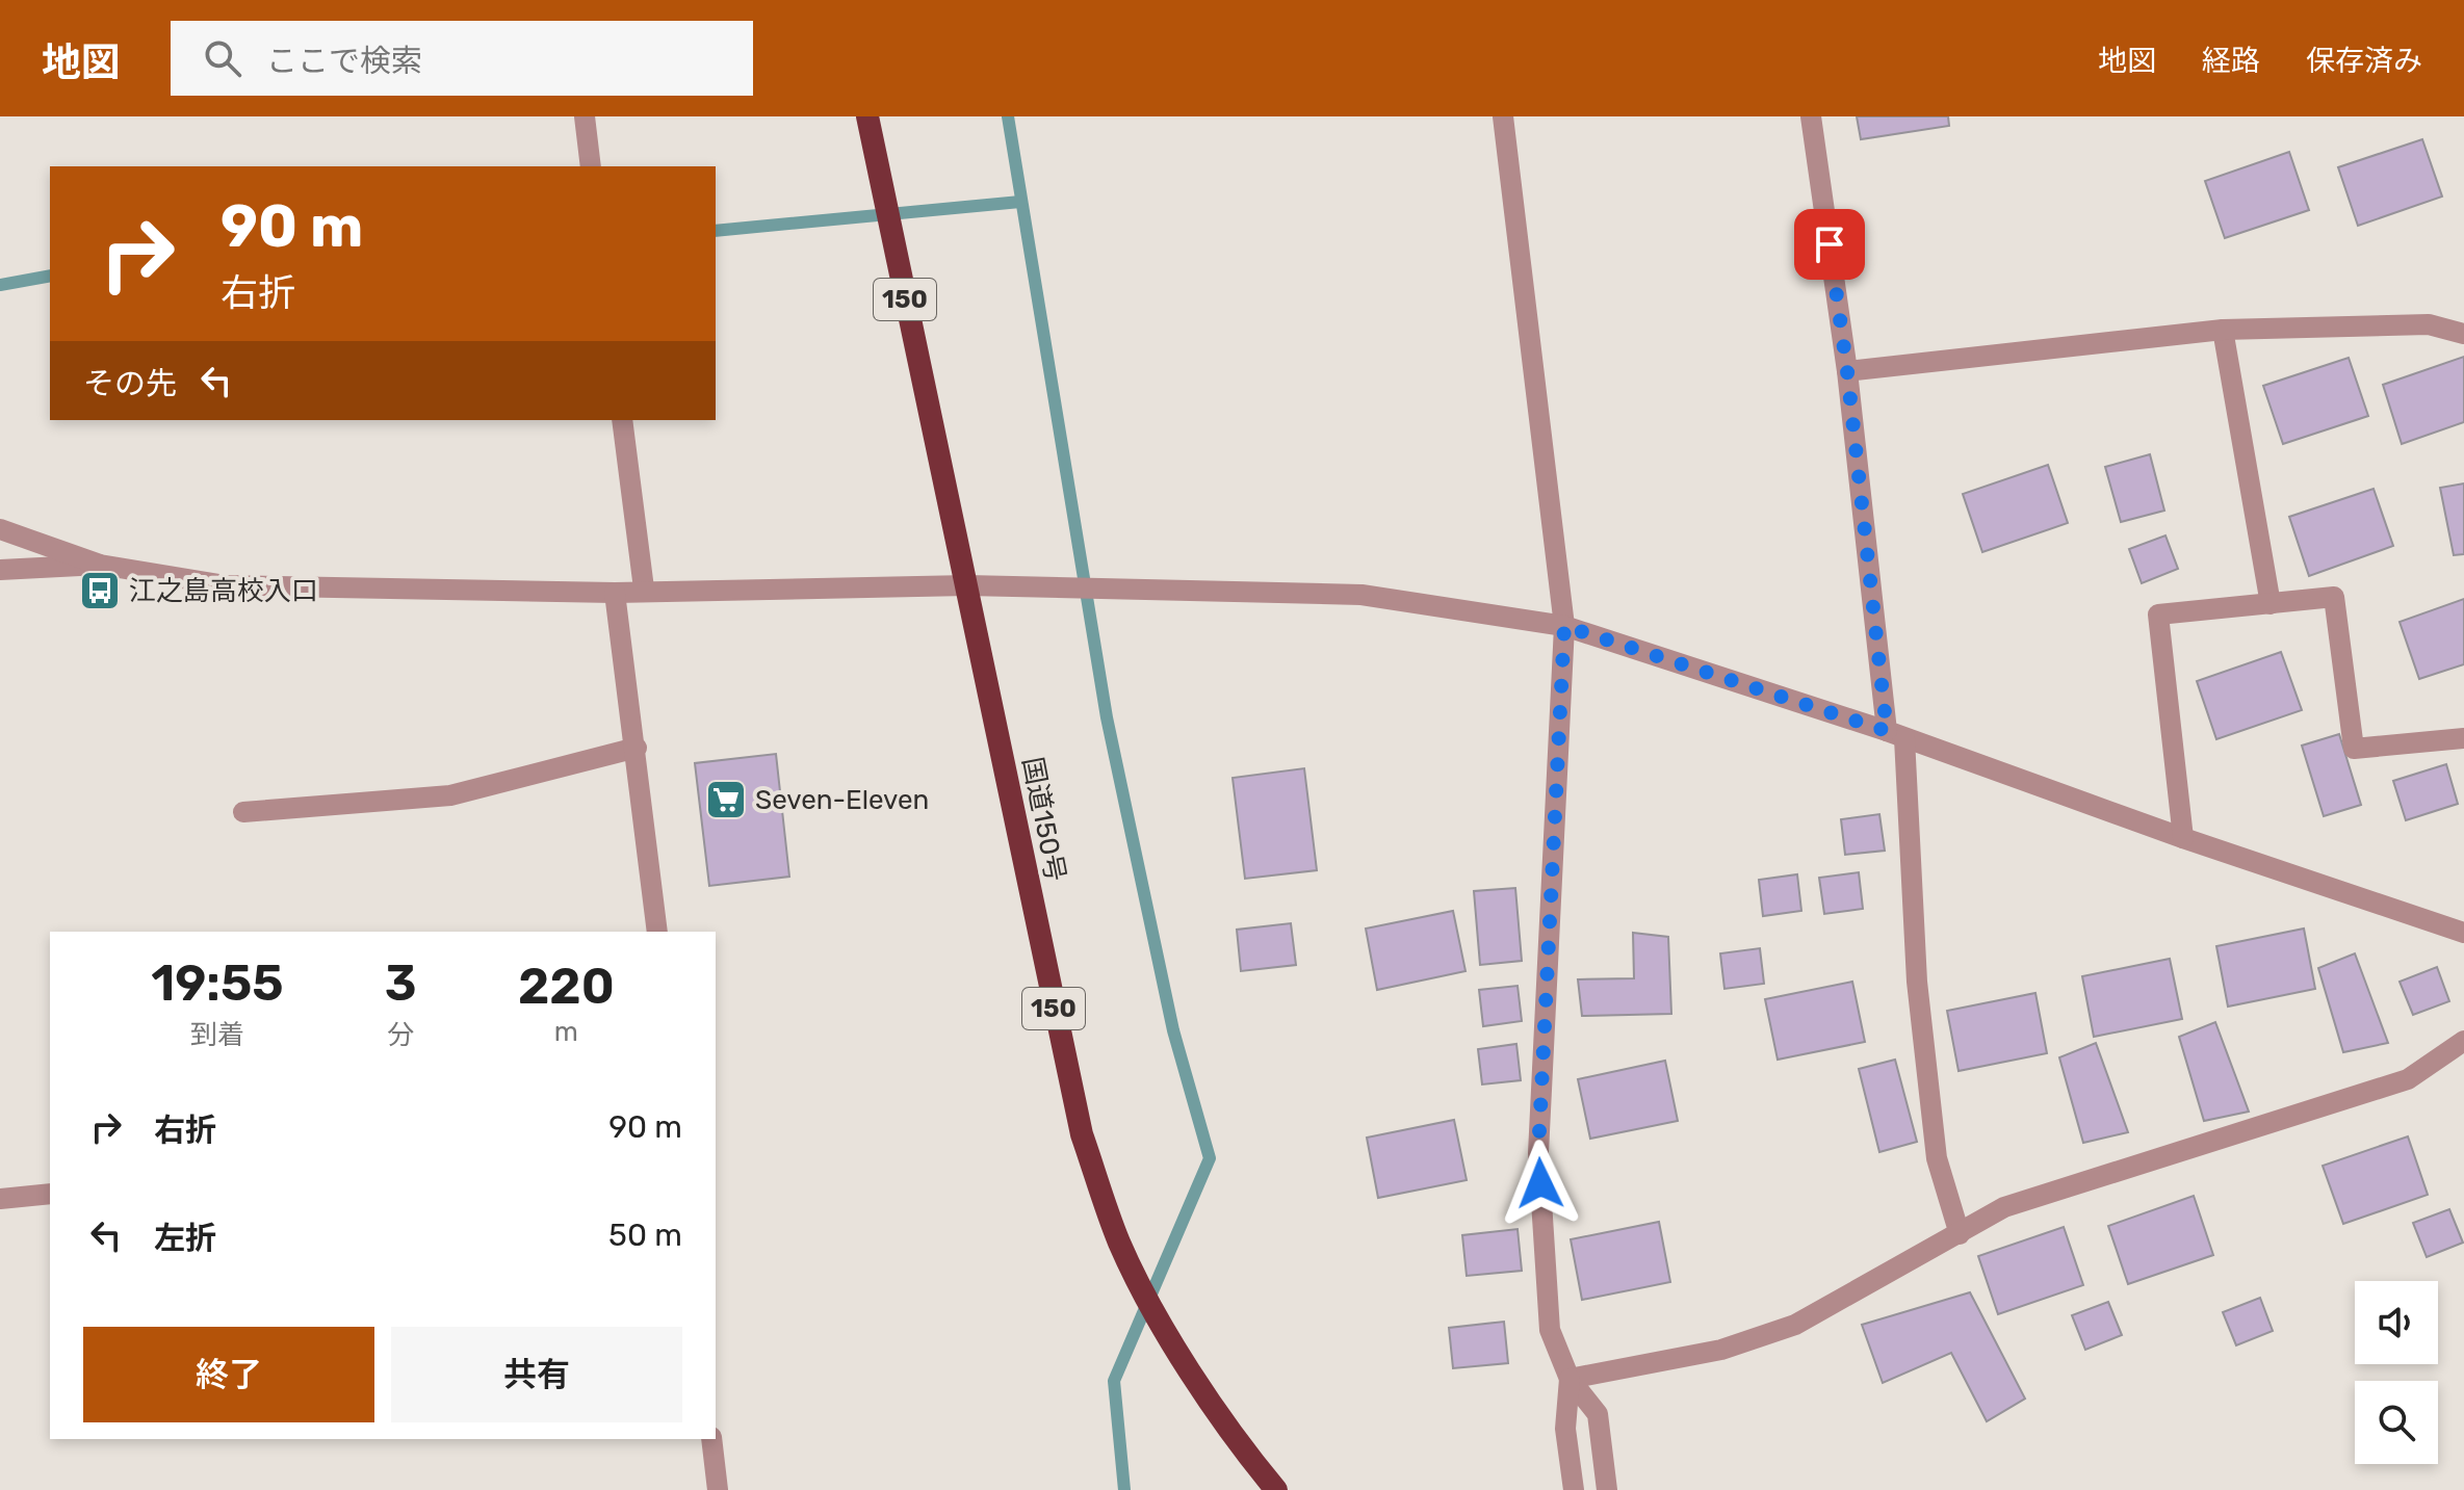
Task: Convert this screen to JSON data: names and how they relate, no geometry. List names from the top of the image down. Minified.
{"streets":{"highway":["150","国道150号"]},"places":{"bus stop":["江之島高校入口"],"supermarket":["Seven-Eleven"]},"page":{"header":"地図","search":"ここで検索","nav":["地図","経路","保存済み"],"turn":["90 m","右折"],"then":"その先","eta":["19:55","到着","3","分","220","m"],"list":[{"name":"右折","value":"90 m"},{"name":"左折","value":"50 m"}],"buttons":["終了","共有"]}}
